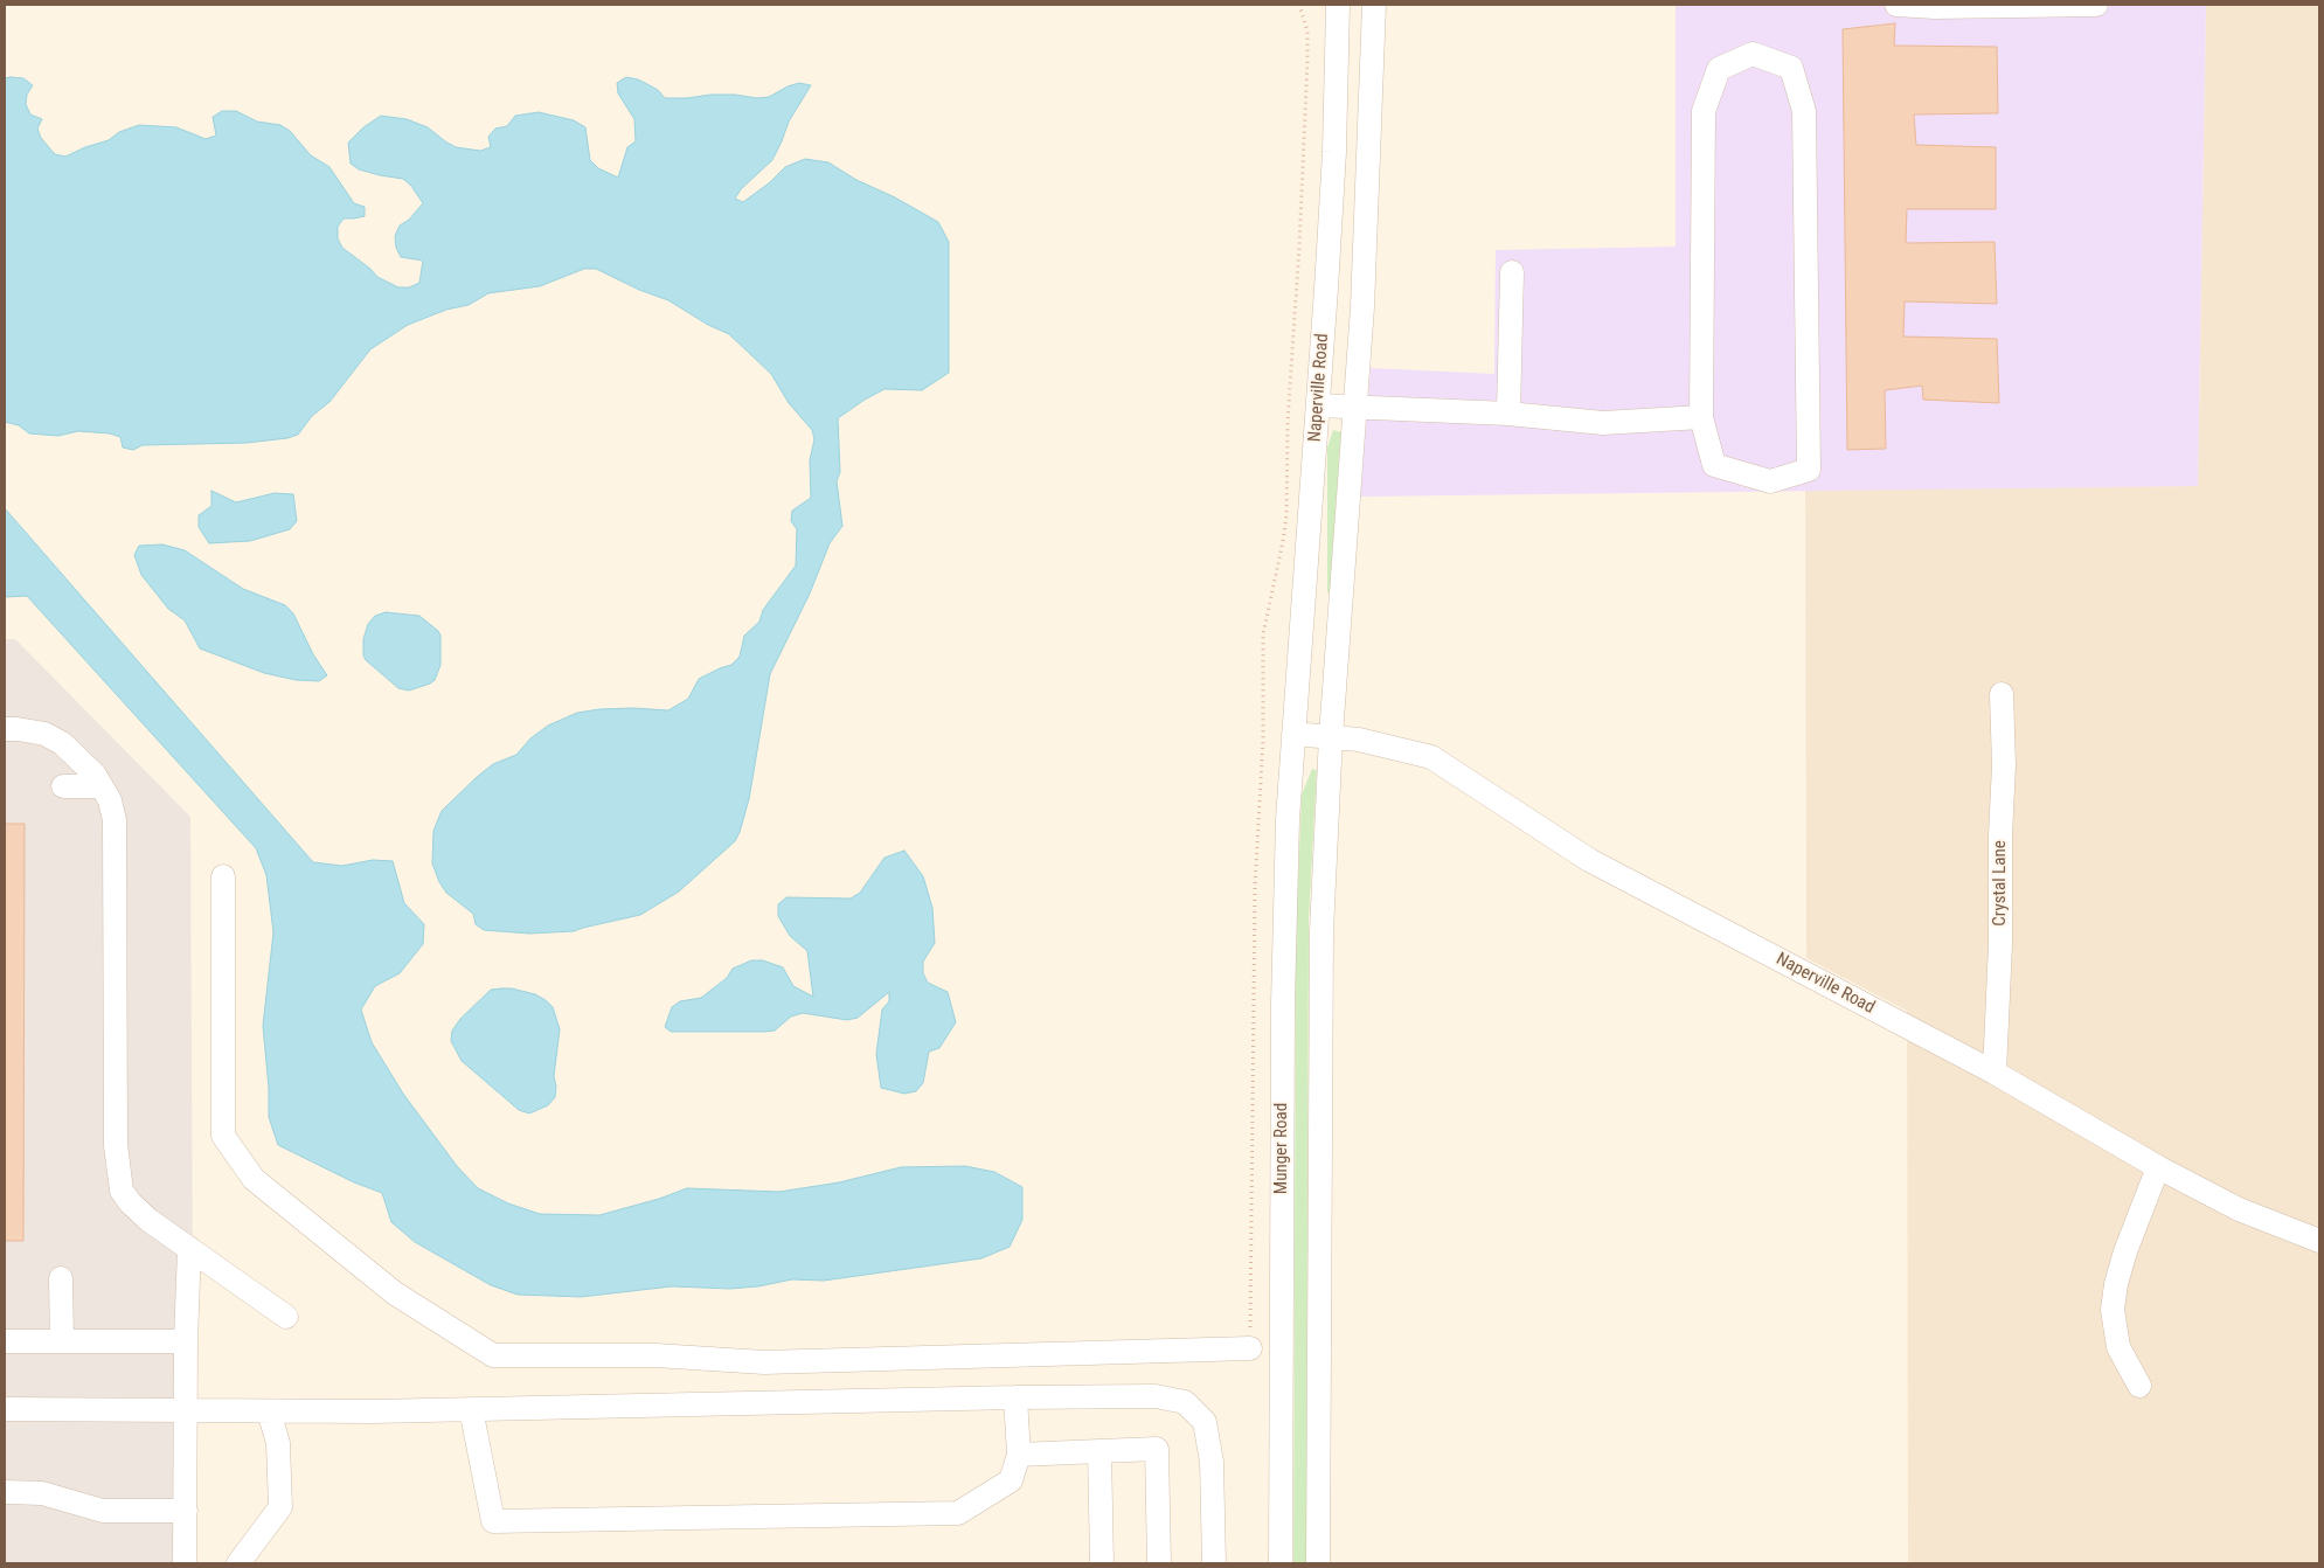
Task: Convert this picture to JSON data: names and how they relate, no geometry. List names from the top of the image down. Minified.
{"streets":{"street":["Naperville Road","Crystal Lane","Munger Road"]},"crossings":[["Naperville Road","Crystal Lane"],["Naperville Road","Munger Road"]]}
